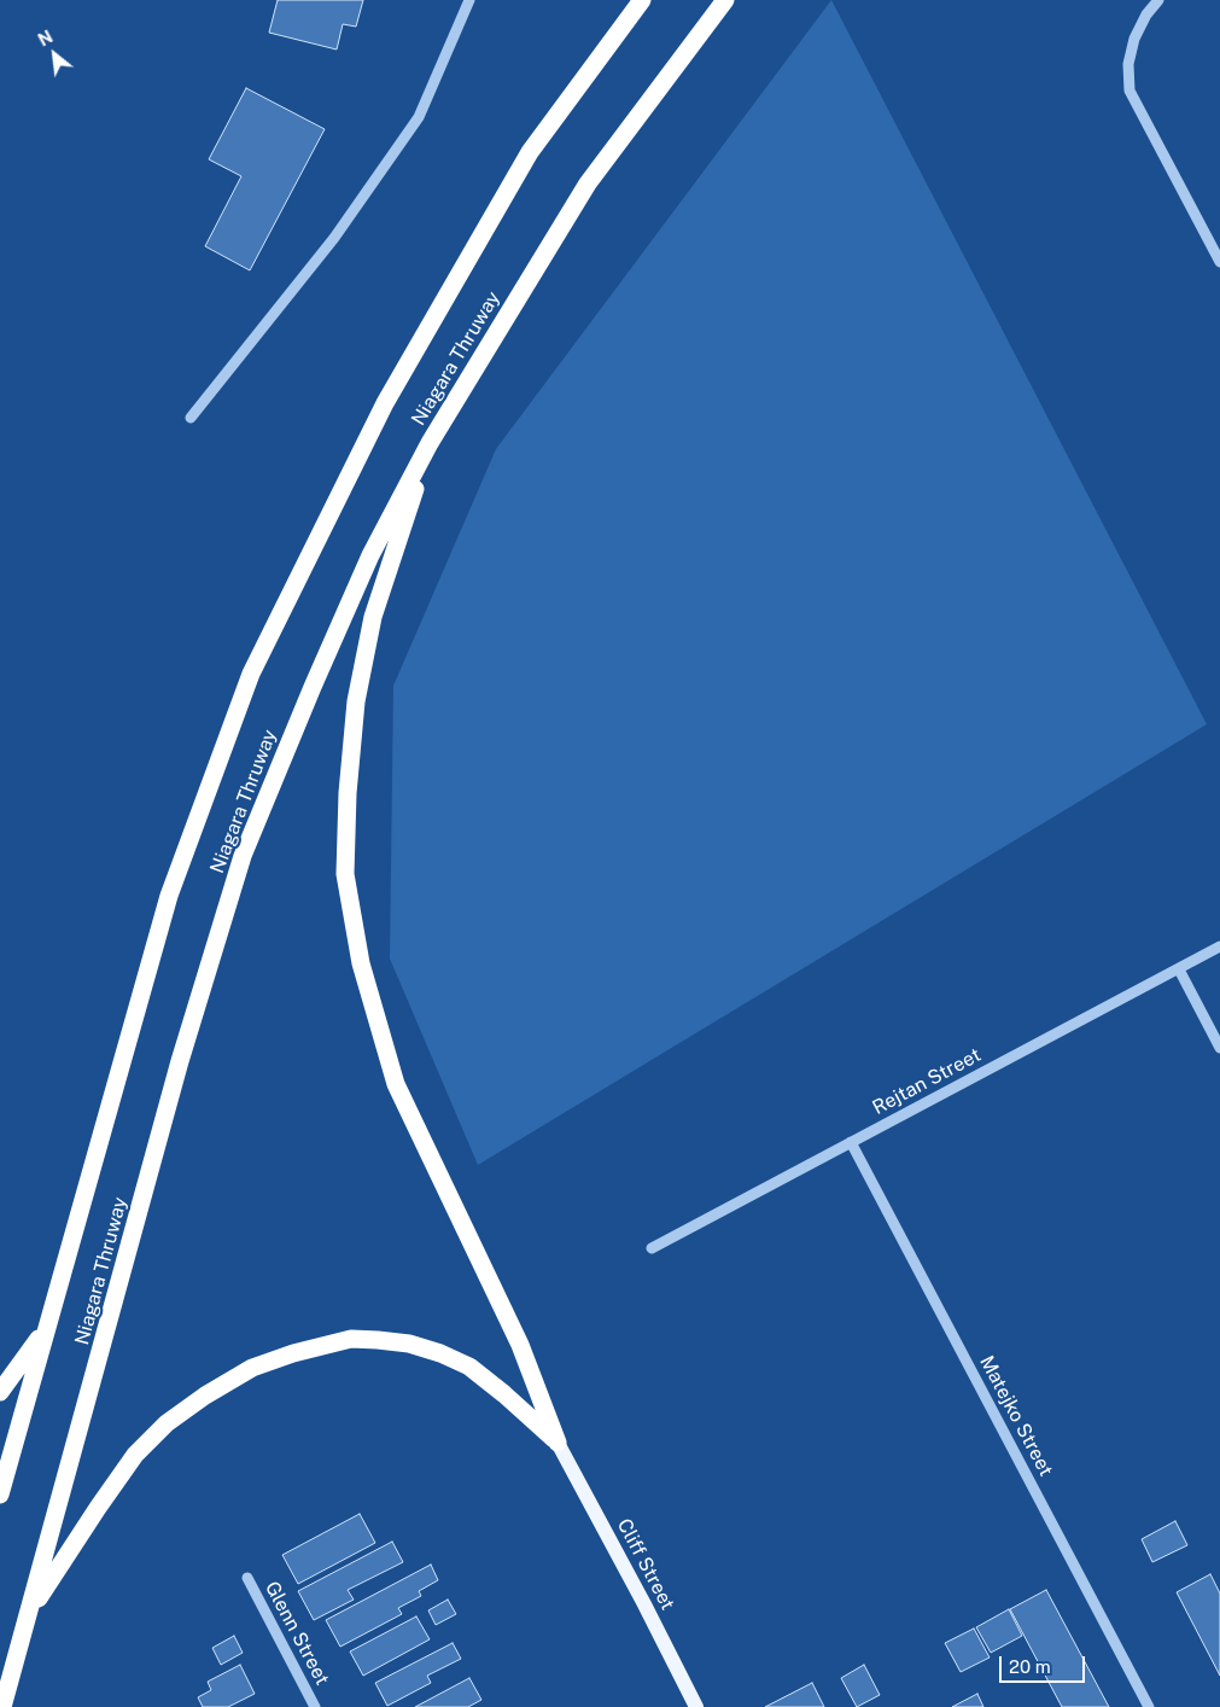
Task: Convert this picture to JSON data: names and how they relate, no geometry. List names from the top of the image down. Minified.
{"streets":{"highway":["Niagara Thruway"],"main road":["Cliff Street"],"street":["Rejtan Street","Matejko Street","Glenn Street"]},"crossings":[["Rejtan Street","Matejko Street"]],"scale_bar":"20 m","north":"top left"}
